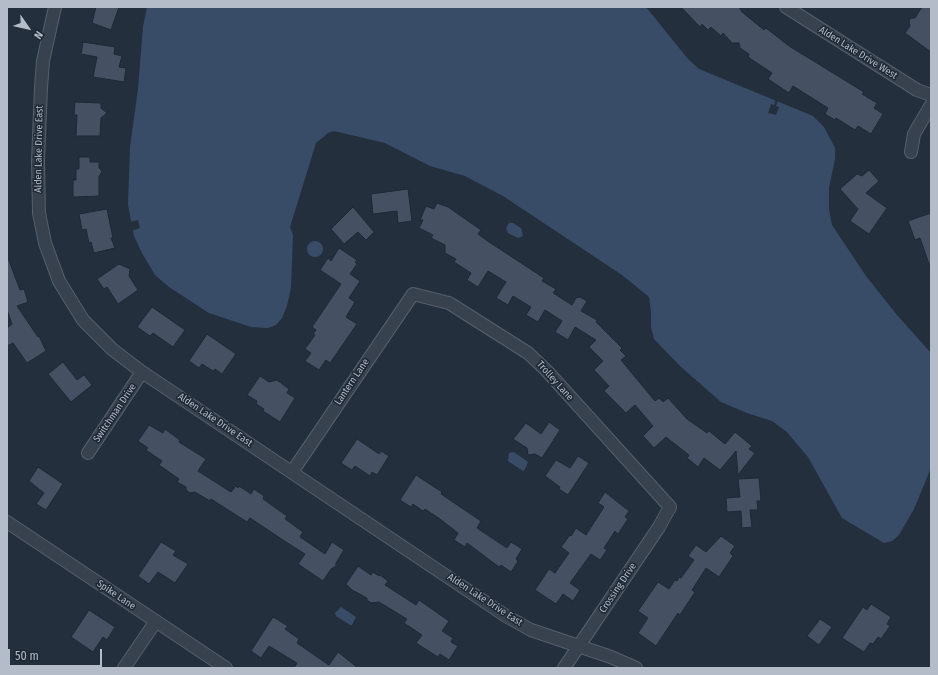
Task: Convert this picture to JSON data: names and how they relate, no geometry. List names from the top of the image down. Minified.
{"streets":{"street":["Alden Lake Drive West","Alden Lake Drive East","Trolley Lane","Lantern Lane","Switchman Drive","Crossing Drive","Spike Lane"]},"crossings":[["Alden Lake Drive East","Lantern Lane"],["Alden Lake Drive East","Switchman Drive"],["Alden Lake Drive East","Crossing Drive"],["Trolley Lane","Lantern Lane"],["Trolley Lane","Crossing Drive"]],"scale_bar":"50 m","north":"bottom right"}
